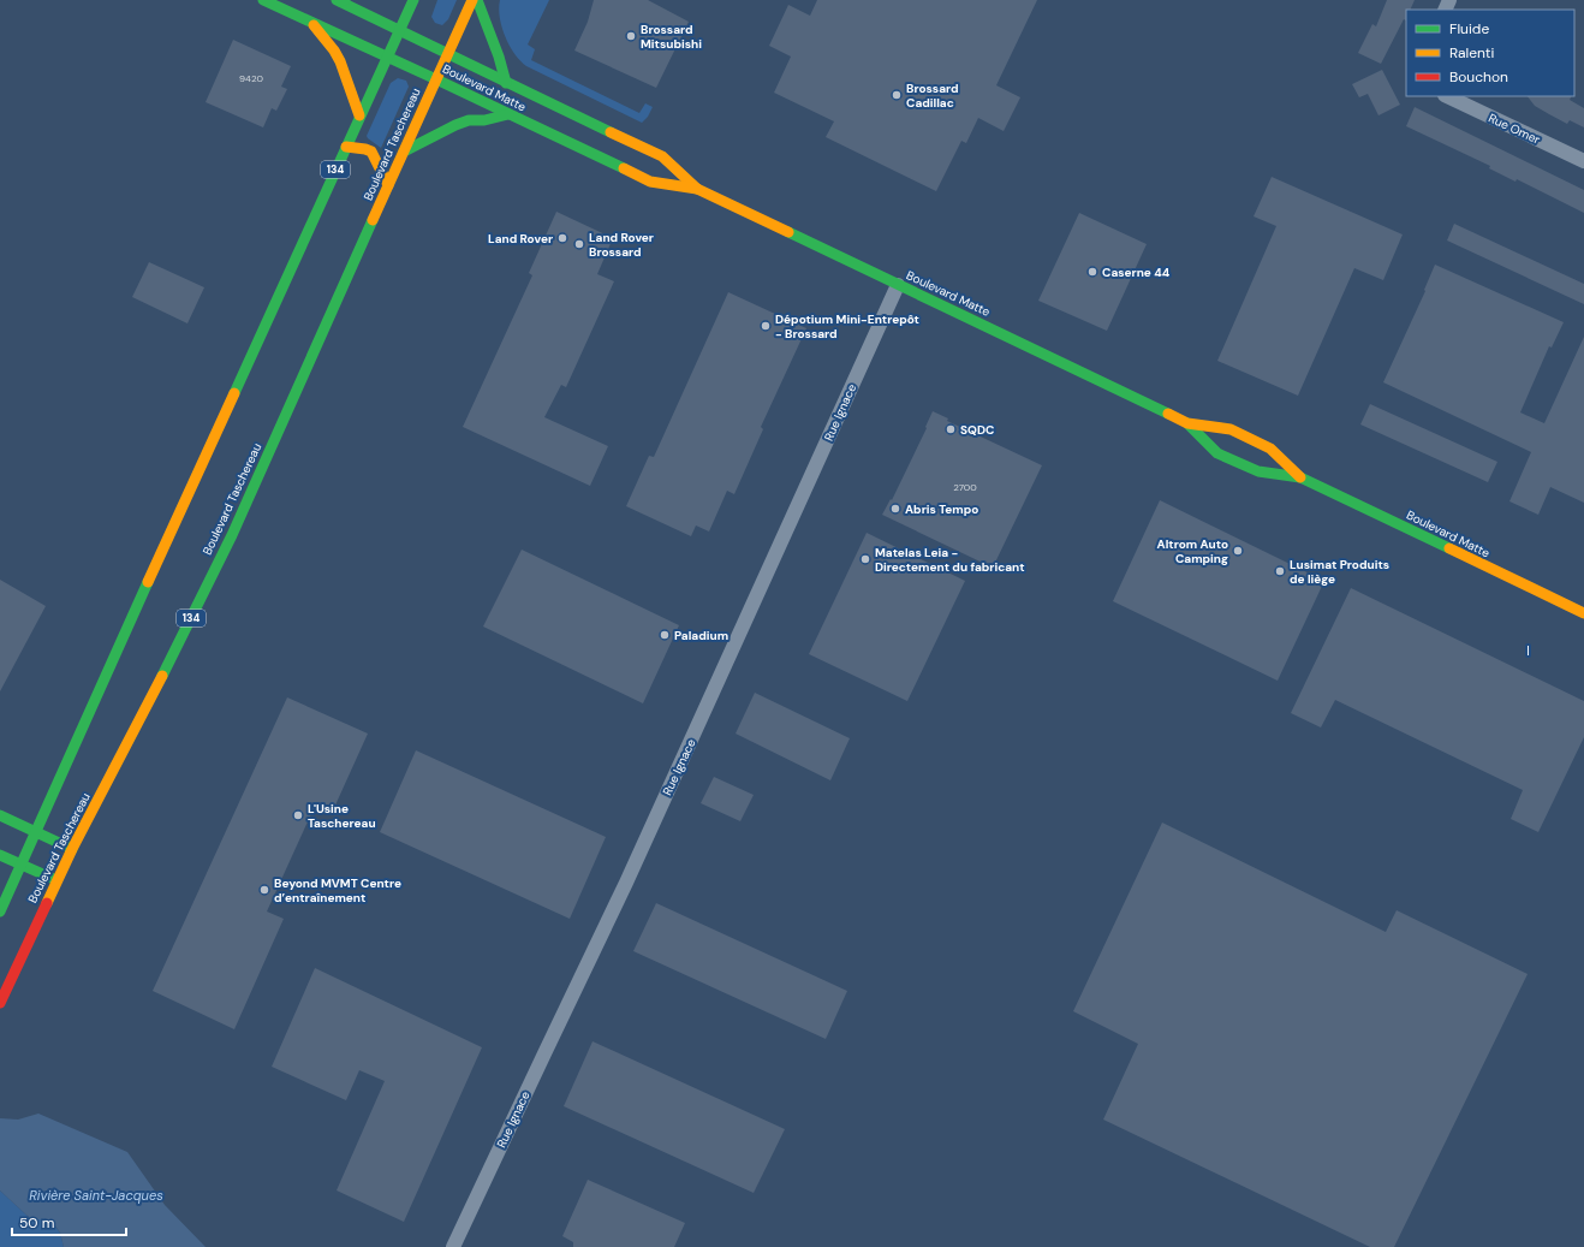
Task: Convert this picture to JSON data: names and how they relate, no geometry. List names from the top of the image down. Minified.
{"streets":{"main road":["Boulevard Matte","Boulevard Taschereau","134"],"street":["Rue Omer","Rue Ignace"]},"crossings":[["Boulevard Matte","Boulevard Taschereau"],["Boulevard Matte","Rue Ignace"]],"districts":["I"],"water":["Rivière Saint-Jacques"],"places":["Brossard Mitsubishi","Brossard Cadillac","Land Rover","Land Rover Brossard","Caserne 44","Dépotium Mini-Entrepôt - Brossard","SQDC","Abris Tempo","Altrom Auto Camping","Matelas Leia - Directement du fabricant","Lusimat Produits de liège","Paladium","L'Usine Taschereau","Beyond MVMT Centre d’entraînement"],"house_numbers":["9420","2700"],"legend":["Fluide","Ralenti","Bouchon"],"scale_bar":"50 m"}
